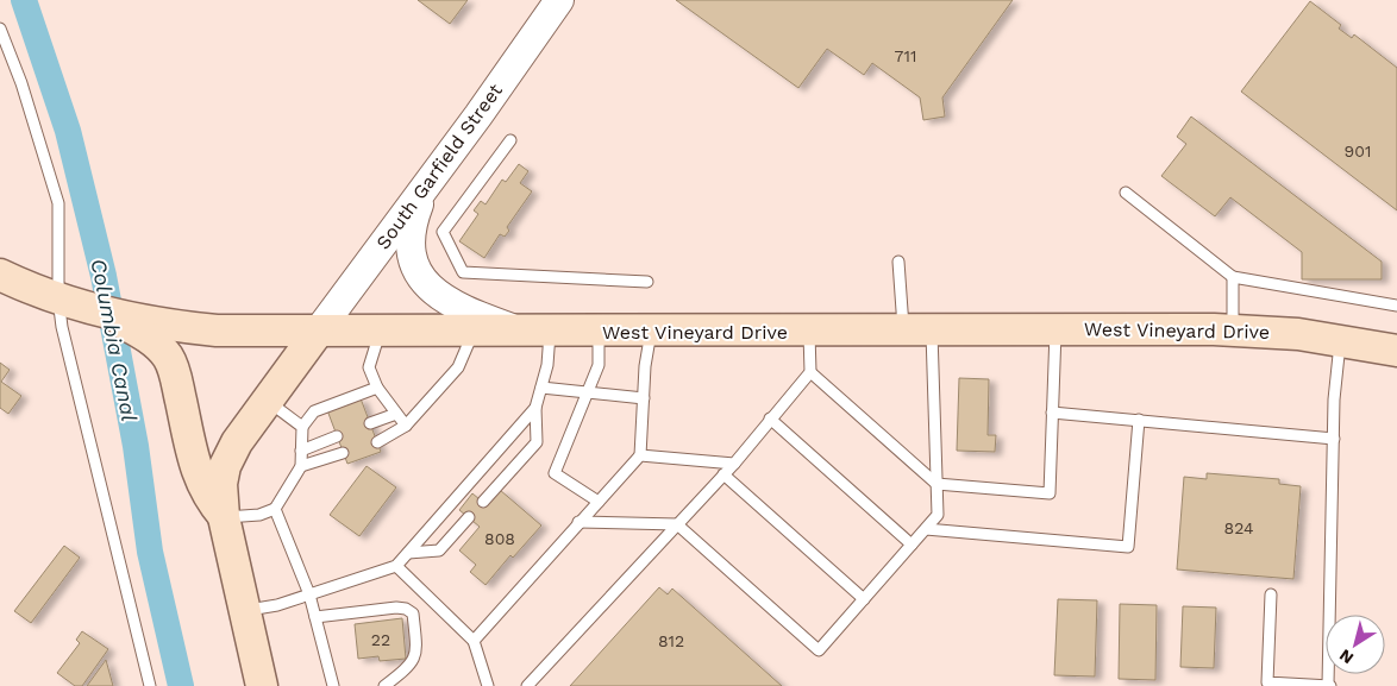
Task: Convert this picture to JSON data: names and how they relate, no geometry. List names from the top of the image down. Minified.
{"streets":{"main road":["West Vineyard Drive"],"street":["South Garfield Street"]},"crossings":[["South Garfield Street","West Vineyard Drive"]],"water":["Columbia Canal"],"house_numbers":["711","901","824","808","22","812"],"north":"bottom left"}
